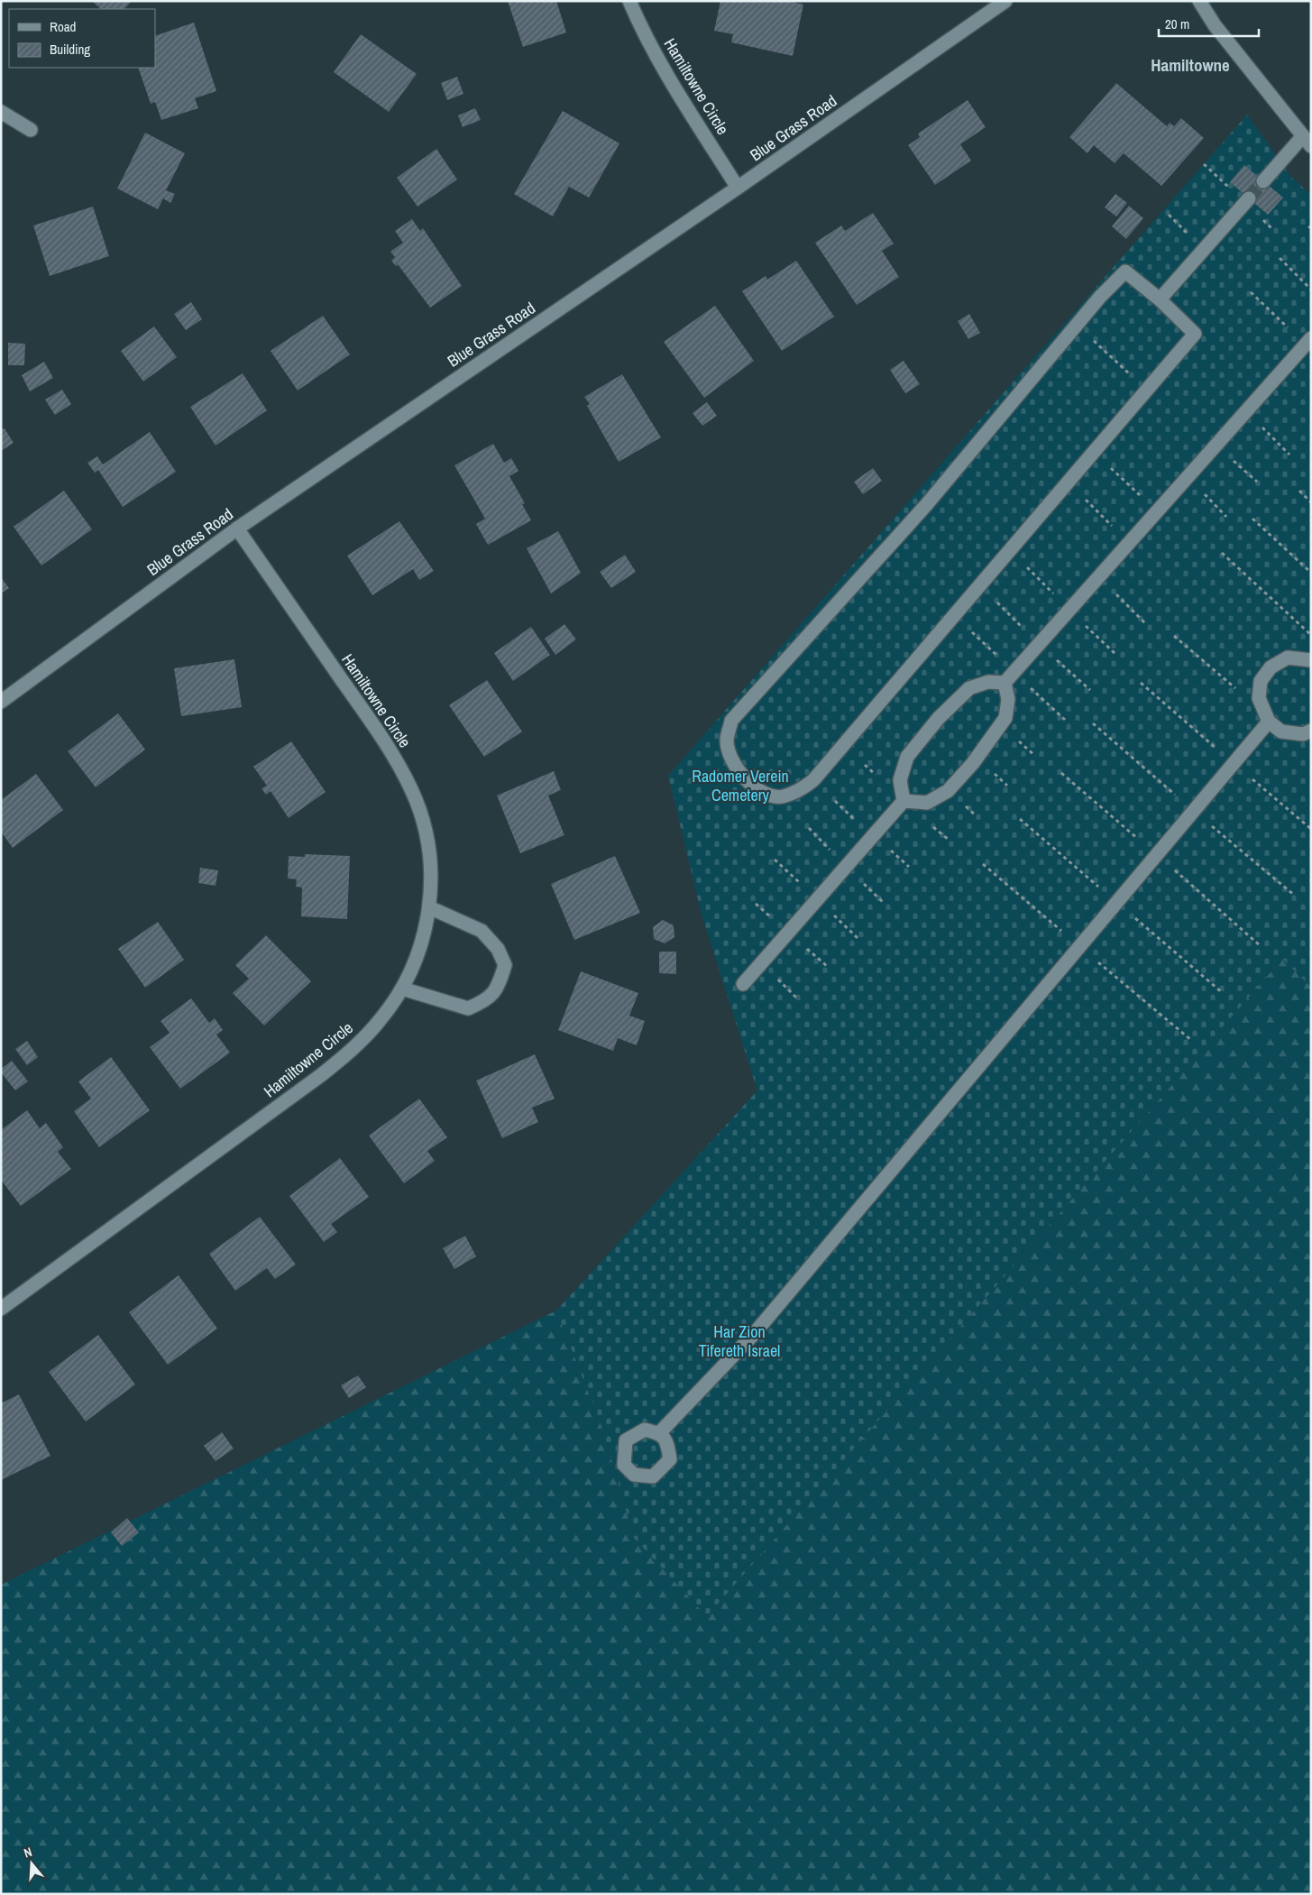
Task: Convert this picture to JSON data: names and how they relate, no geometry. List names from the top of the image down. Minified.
{"streets":{"street":["Hamiltowne Circle","Blue Grass Road"]},"crossings":[["Hamiltowne Circle","Blue Grass Road"]],"districts":["Hamiltowne"],"parks":["Radomer Verein Cemetery","Har Zion Tifereth Israel"],"legend":["Road","Building"],"scale_bar":"20 m","north":"top"}
